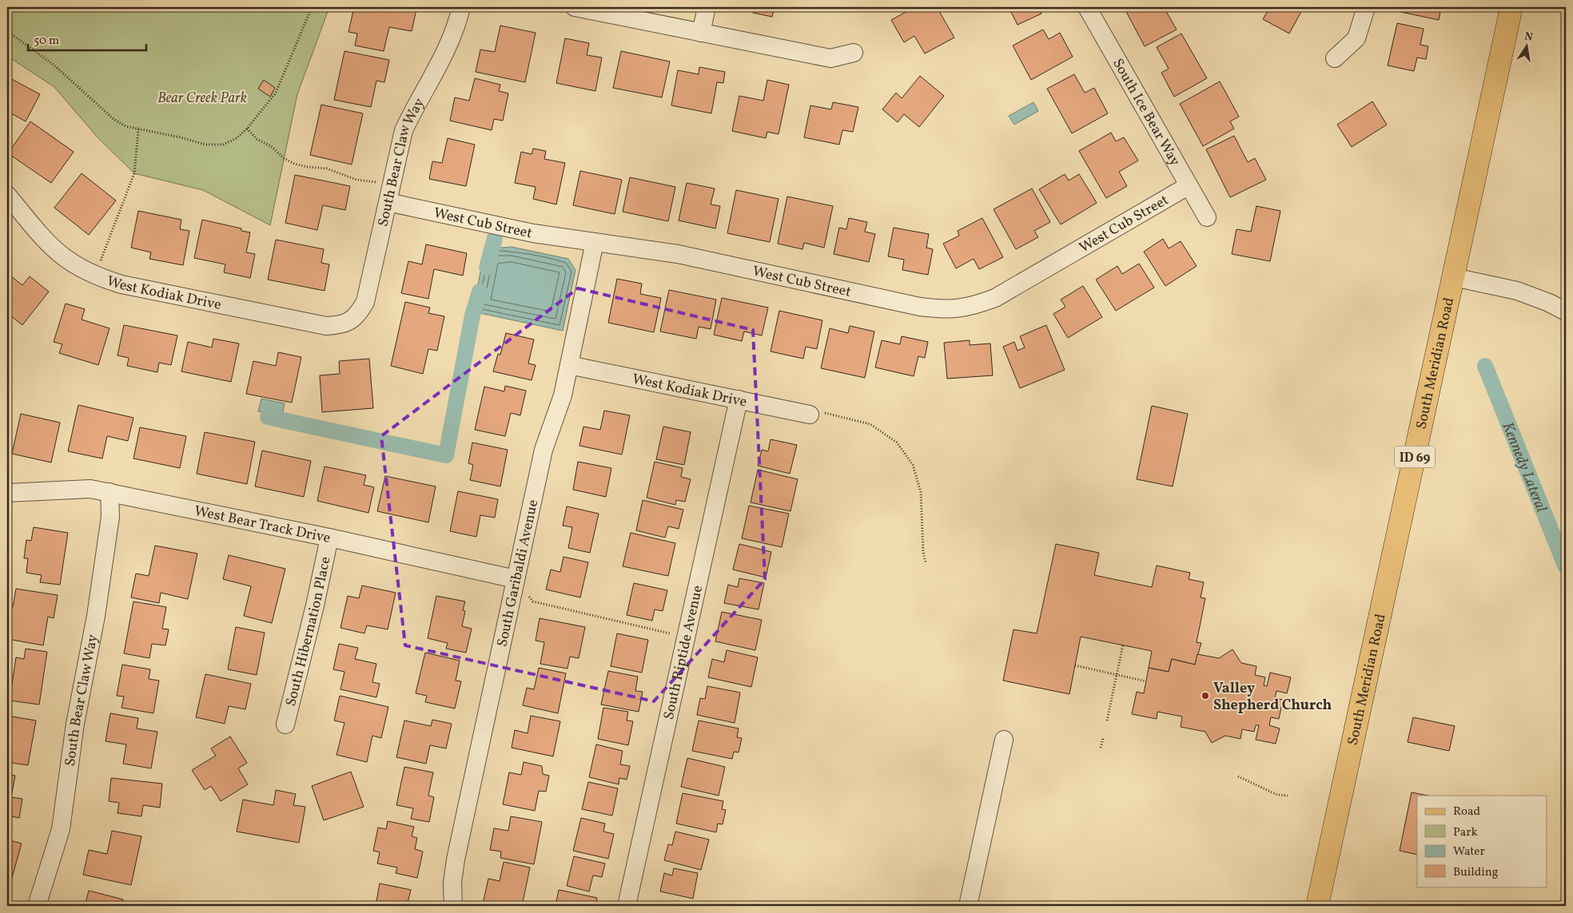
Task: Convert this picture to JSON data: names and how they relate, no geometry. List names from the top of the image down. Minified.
{"streets":{"main road":["South Meridian Road","ID 69"],"street":["South Ice Bear Way","South Bear Claw Way","West Cub Street","West Kodiak Drive","West Bear Track Drive","South Garibaldi Avenue","South Hibernation Place","South Riptide Avenue"]},"crossings":[["South Ice Bear Way","West Cub Street"],["South Bear Claw Way","West Cub Street"],["South Bear Claw Way","West Kodiak Drive"],["South Bear Claw Way","West Bear Track Drive"],["West Cub Street","South Garibaldi Avenue"],["West Kodiak Drive","South Garibaldi Avenue"],["West Kodiak Drive","South Riptide Avenue"],["West Bear Track Drive","South Garibaldi Avenue"],["West Bear Track Drive","South Hibernation Place"]],"water":["Kennedy Lateral"],"parks":["Bear Creek Park"],"places":["Valley Shepherd Church"],"legend":["Road","Park","Water","Building"],"scale_bar":"50 m","north":"top"}
